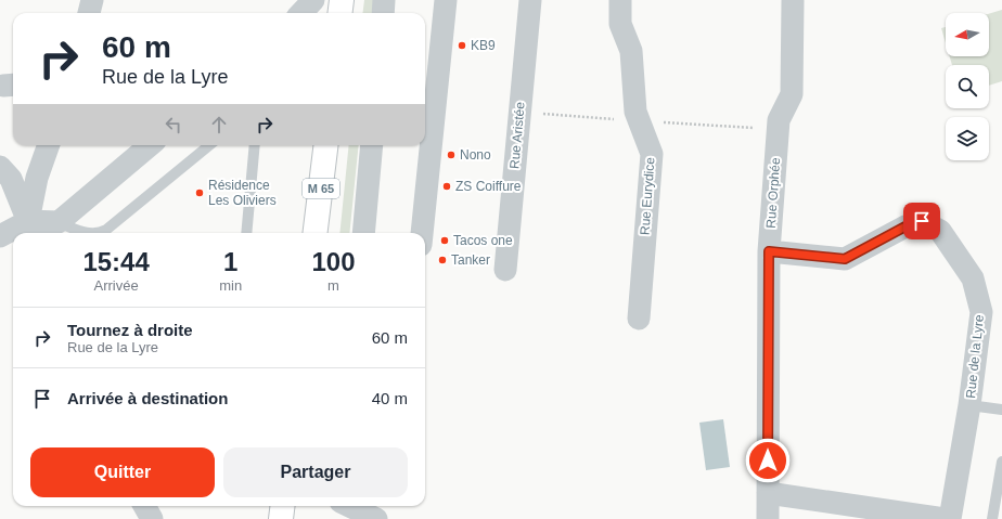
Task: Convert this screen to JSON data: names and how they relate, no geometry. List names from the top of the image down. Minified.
{"streets":{"main road":["M 65"],"street":["Rue Aristée","Rue Orphée","Rue Eurydice","Rue de la Lyre"]},"crossings":[["Rue Orphée","Rue de la Lyre"]],"places":["KB9","Nono","ZS Coiffure","Résidence Les Oliviers","Tacos one","Tanker"],"north":"left","page":{"turn":["60 m","Rue de la Lyre"],"eta":["15:44","Arrivée","1","min","100","m"],"list":[{"name":"Tournez à droite","note":"Rue de la Lyre","value":"60 m"},{"name":"Arrivée à destination","value":"40 m"}],"buttons":["Quitter","Partager"]}}
